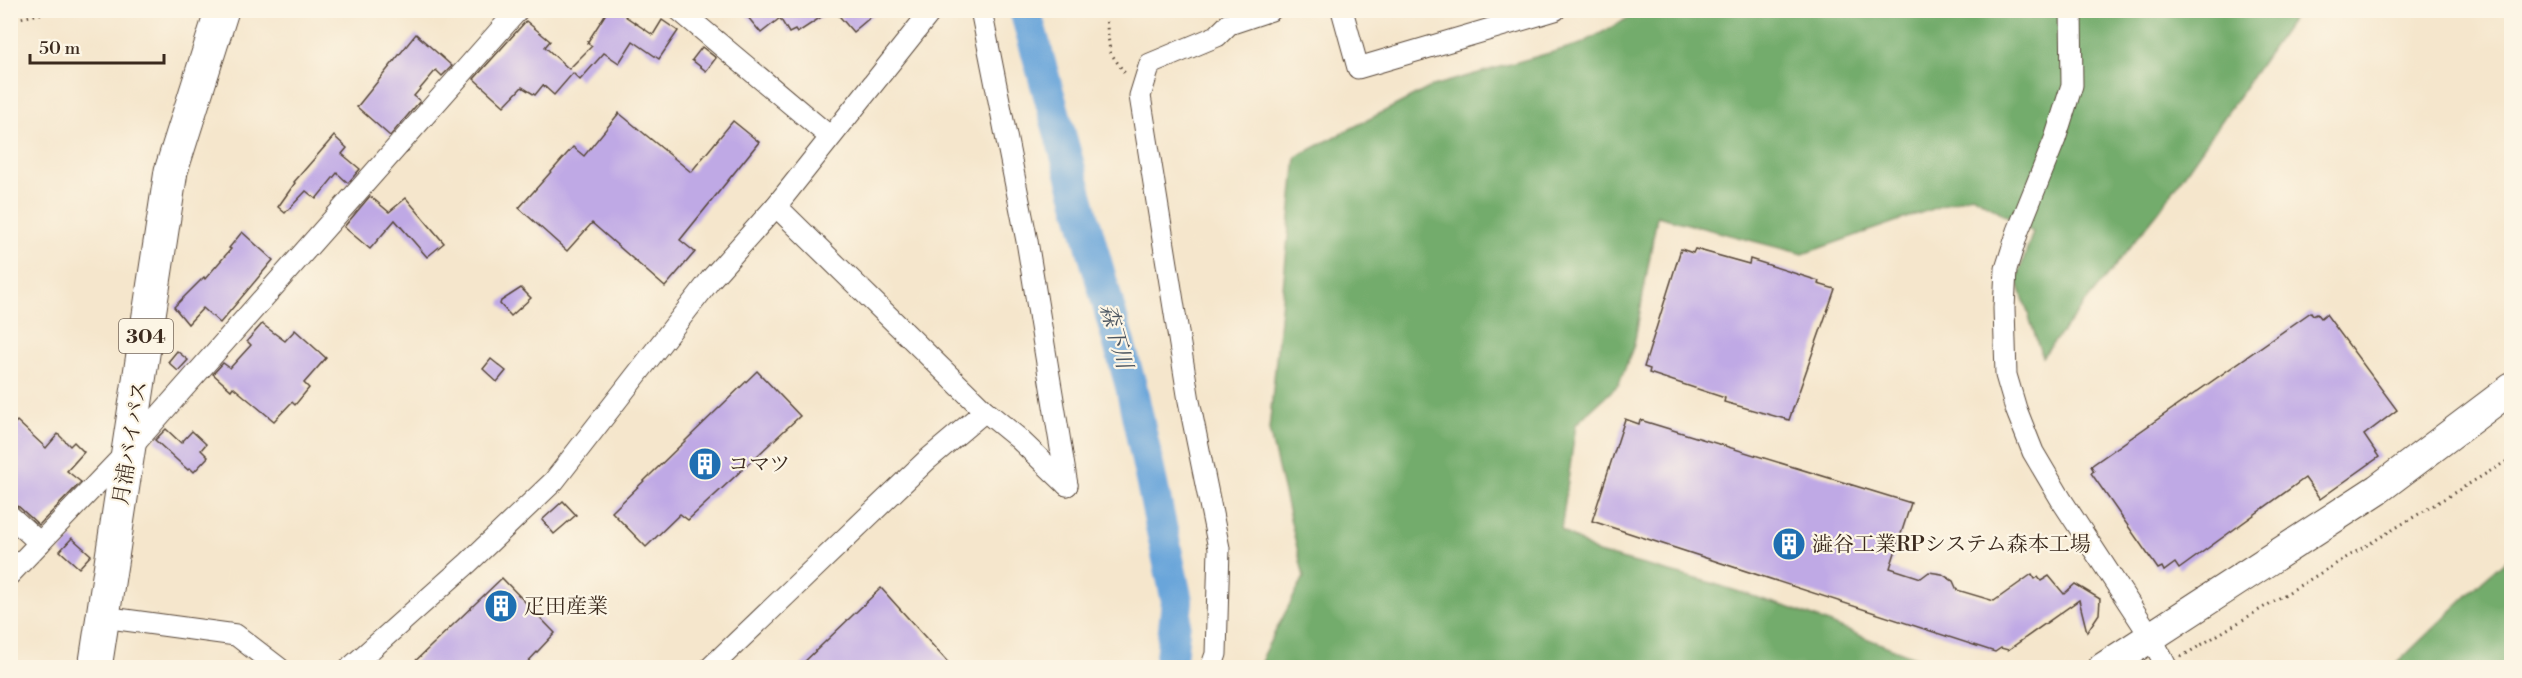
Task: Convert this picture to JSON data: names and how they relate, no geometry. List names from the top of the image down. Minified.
{"streets":{"highway":["304","月浦バイパス"]},"water":["森下川"],"places":{"building":["コマツ","澁谷工業RPシステム森本工場","疋田産業"]},"scale_bar":"50 m"}
